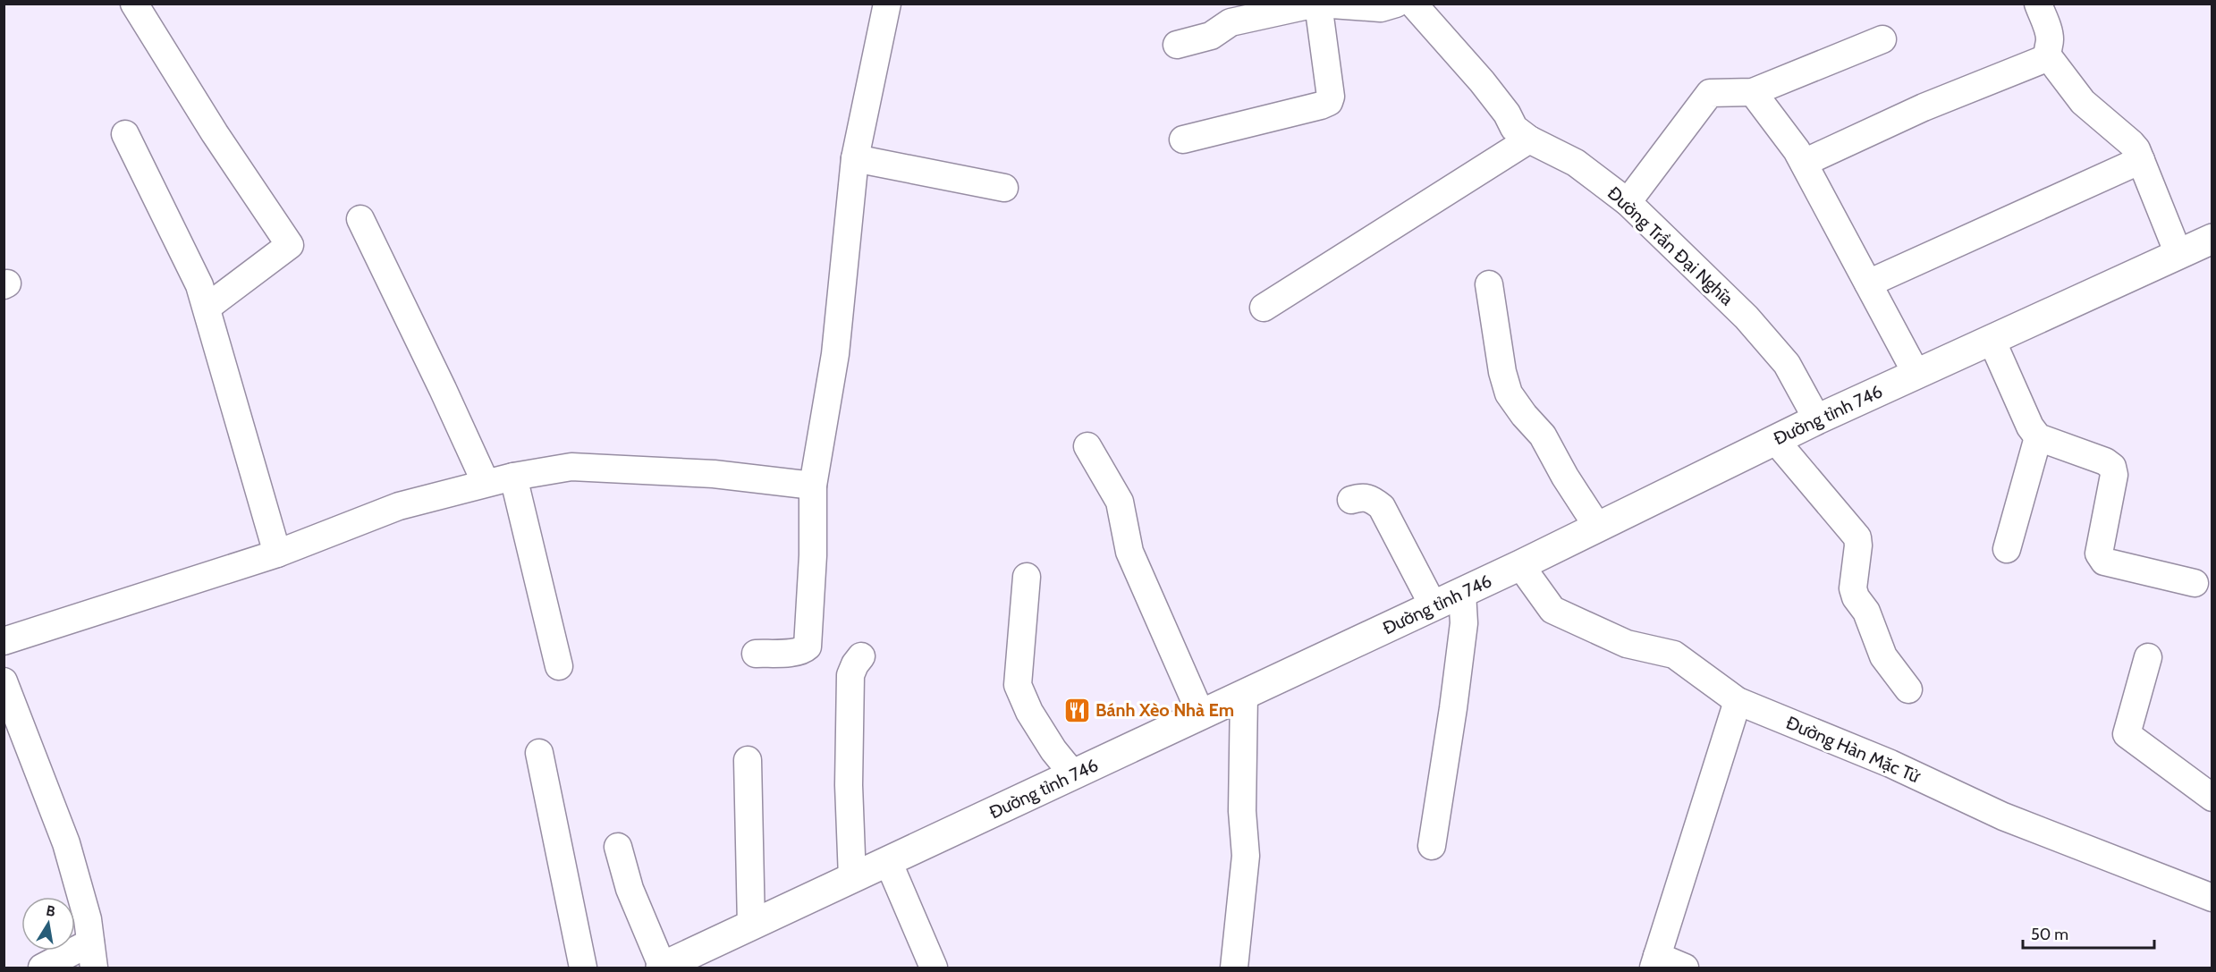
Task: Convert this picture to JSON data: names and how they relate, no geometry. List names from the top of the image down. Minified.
{"streets":{"main road":["Đường tỉnh 746"],"street":["Đường Trần Đại Nghĩa","Đường Hàn Mặc Tử"]},"crossings":[["Đường Trần Đại Nghĩa","Đường tỉnh 746"],["Đường tỉnh 746","Đường Hàn Mặc Tử"]],"places":{"restaurant":["Bánh Xèo Nhà Em"]},"scale_bar":"50 m","north":"top"}
